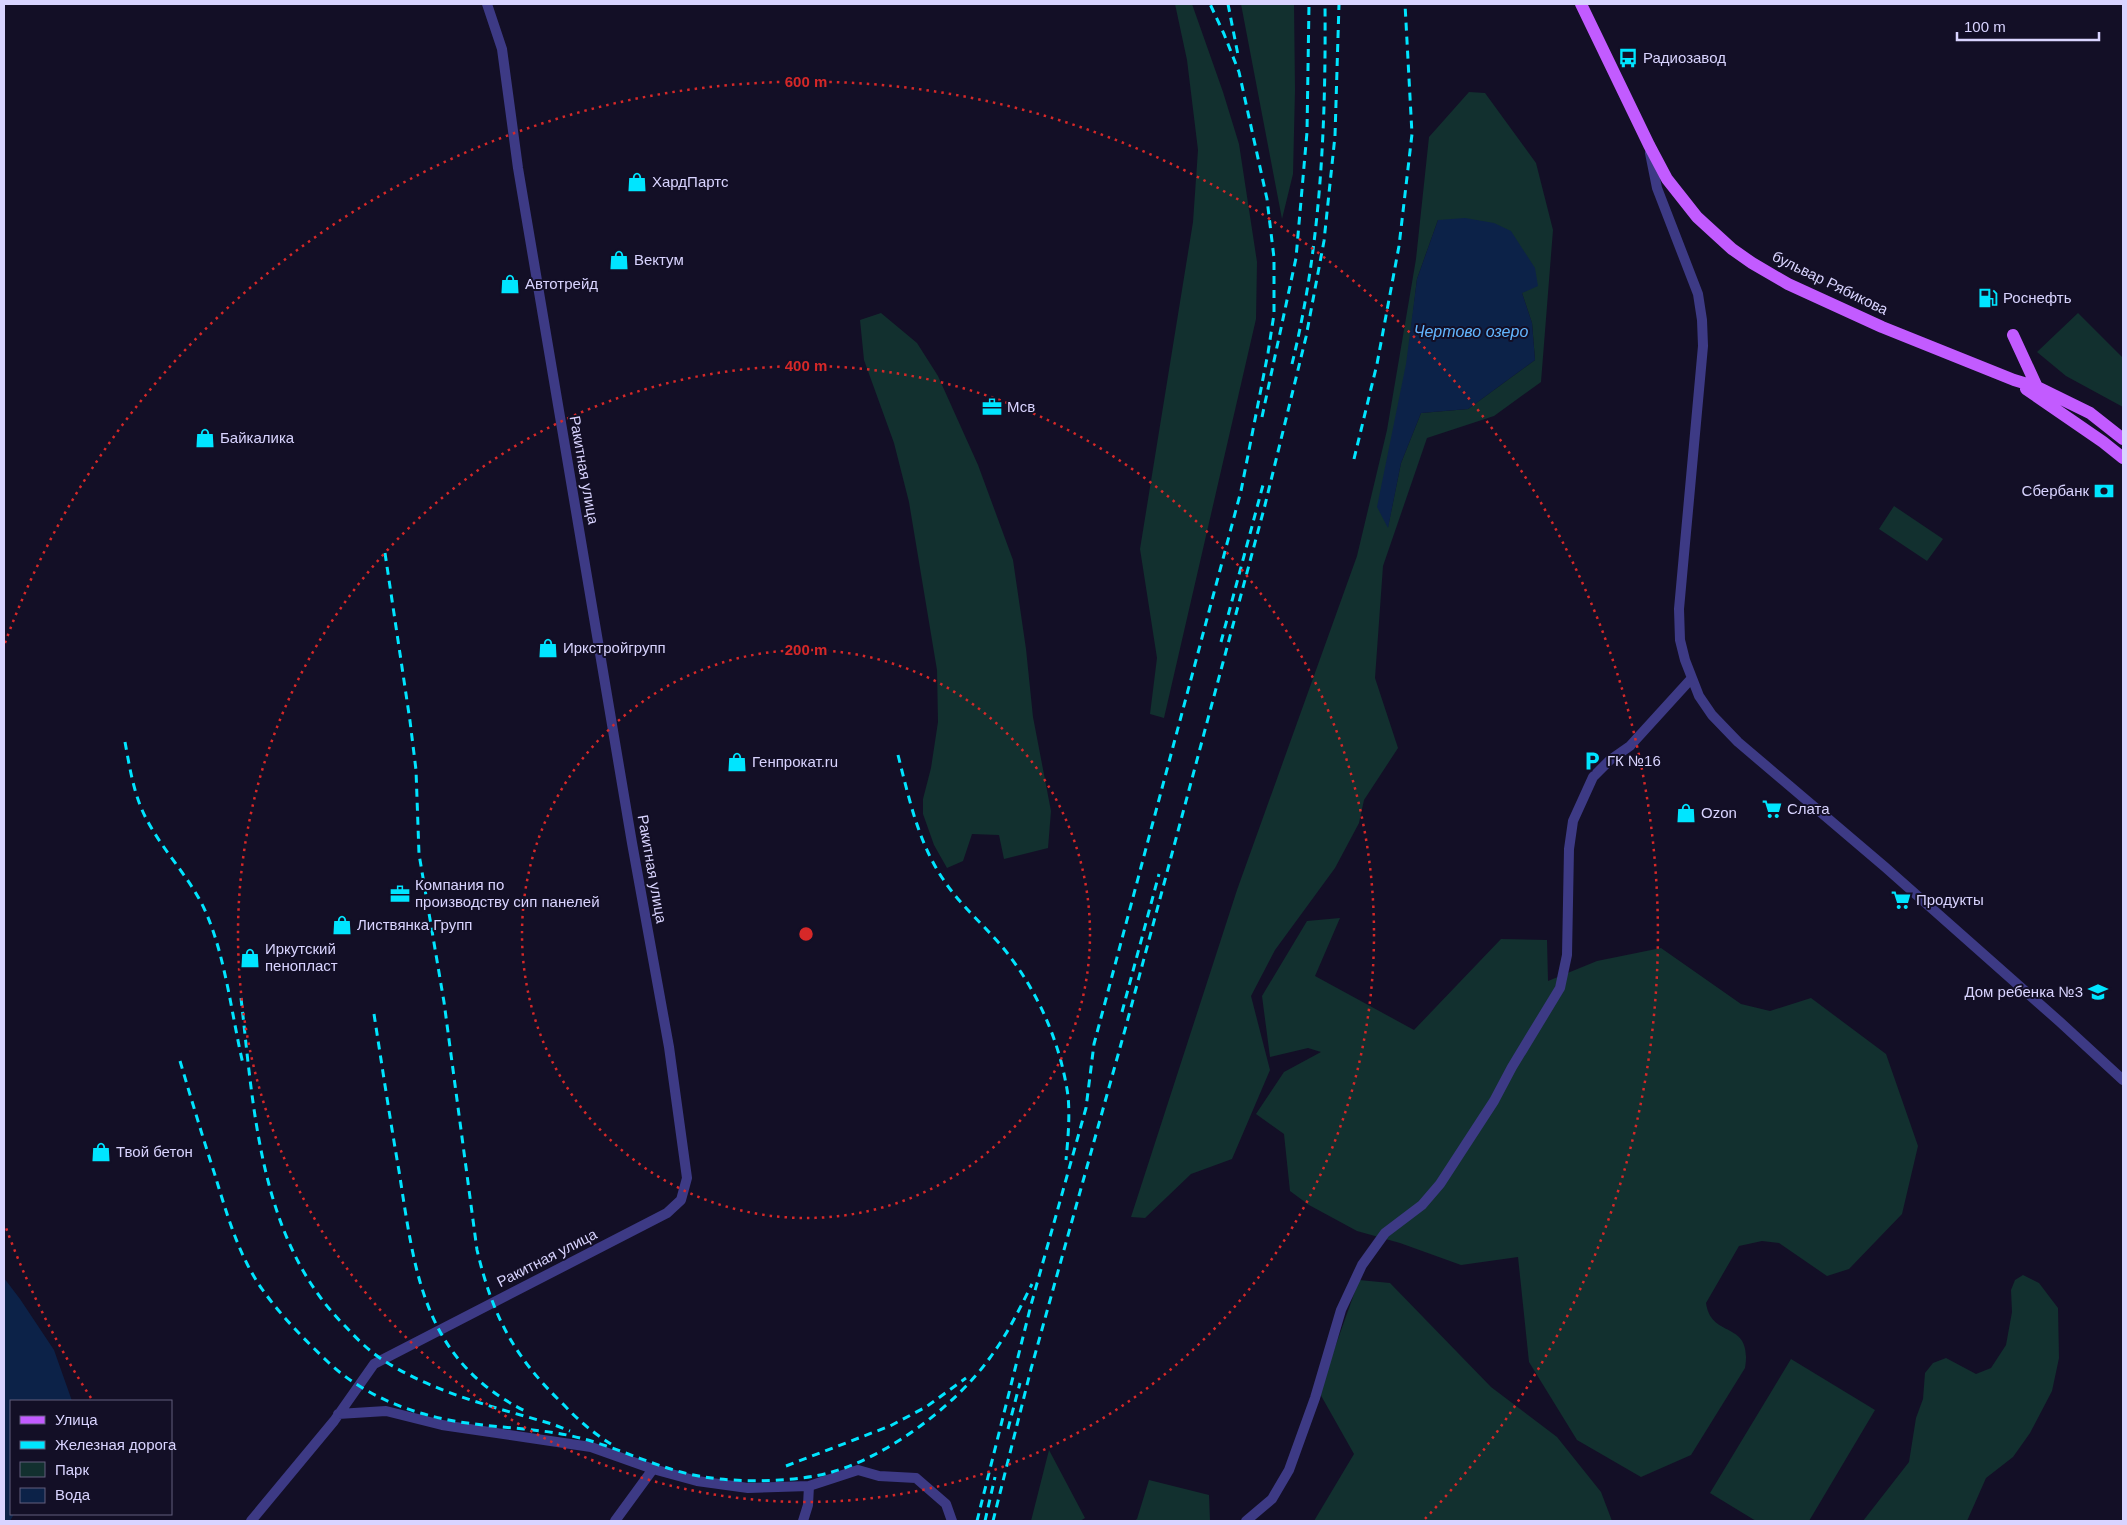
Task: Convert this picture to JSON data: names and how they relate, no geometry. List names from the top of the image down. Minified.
{"streets":{"main road":["бульвар Рябикова"],"street":["Ракитная улица"]},"water":["Чертово озеро"],"places":{"bus stop":["Радиозавод"],"shop":["ХардПартс","Вектум","Автотрейд","Байкалика","Иркстройгрупп","Генпрокат.ru","Ozon","Листвянка Групп","Иркутский пенопласт","Твой бетон"],"fuel station":["Роснефть"],"office":["Мсв","Компания по производству сип панелей"],"bank":["Сбербанк"],"parking":["ГК №16"],"supermarket":["Слата","Продукты"],"school or university":["Дом ребенка №3"]},"legend":["Улица","Железная дорога","Парк","Вода"],"scale_bar":"100 m","rings":["600 m","400 m","200 m"]}
